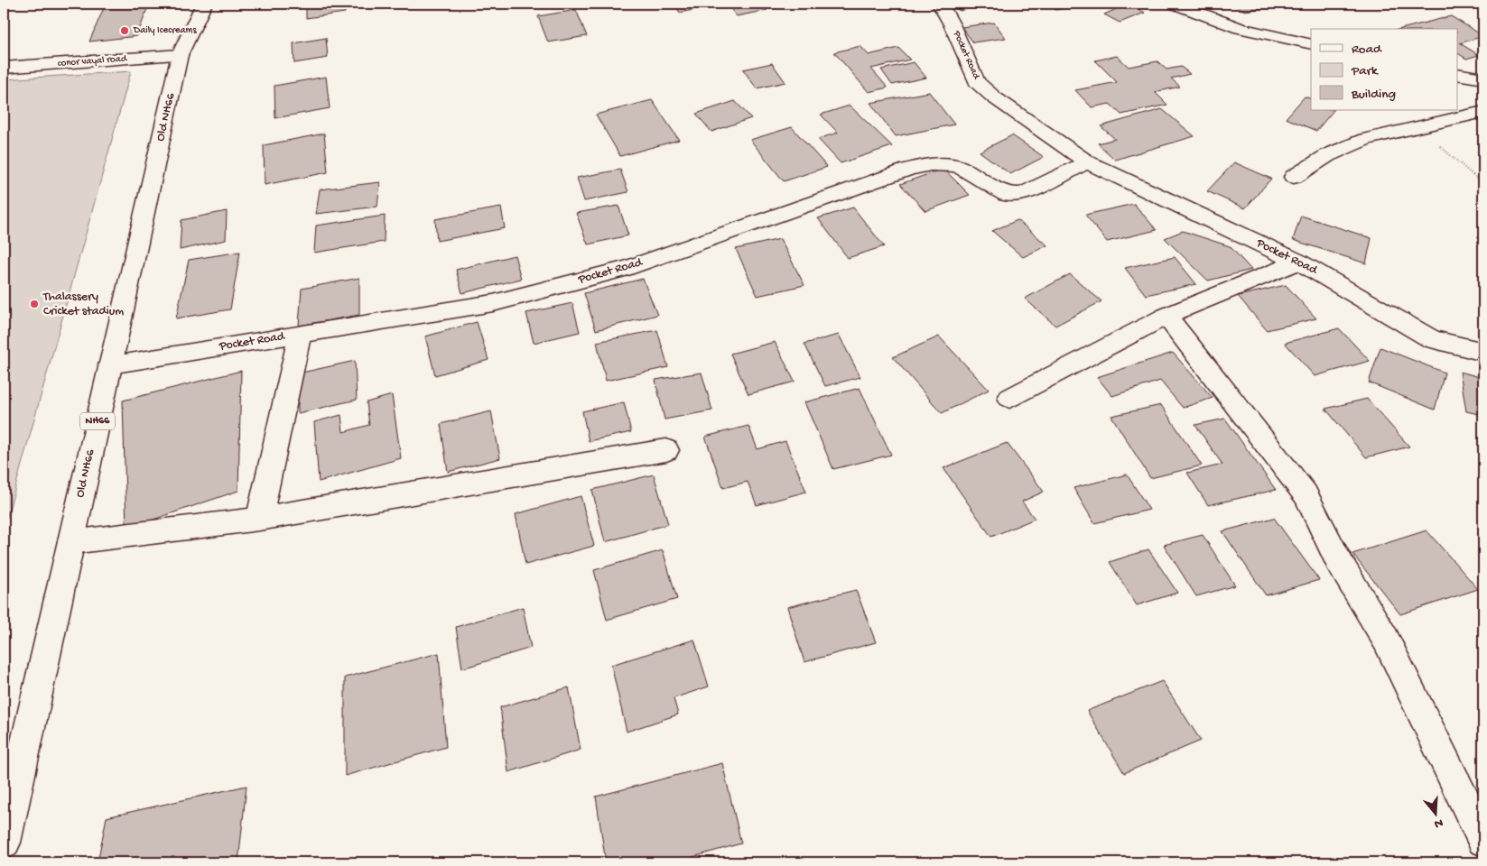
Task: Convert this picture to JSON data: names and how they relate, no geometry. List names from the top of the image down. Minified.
{"streets":{"street":["Pocket Road","conor vayal road","Old NH66","NH66"]},"crossings":[["Pocket Road","Old NH66"],["conor vayal road","Old NH66"]],"places":["Daily Icecreams","Thalassery Cricket stadium"],"legend":["Road","Park","Building"],"north":"bottom"}
